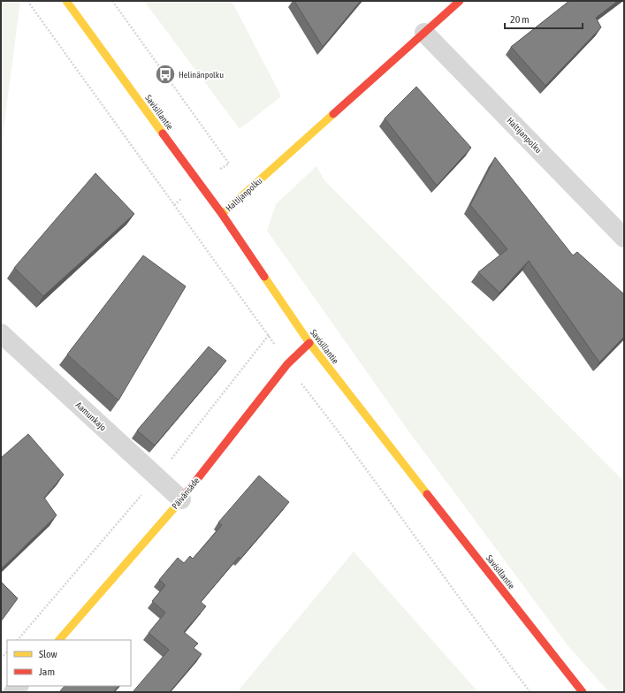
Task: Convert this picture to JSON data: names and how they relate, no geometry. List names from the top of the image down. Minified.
{"streets":{"street":["Savisillantie","Haltijanpolku","Aamunkajo","Päivänsäde"]},"crossings":[["Savisillantie","Haltijanpolku"],["Savisillantie","Päivänsäde"],["Aamunkajo","Päivänsäde"]],"places":{"bus stop":["Helinänpolku"]},"legend":["Slow","Jam"],"scale_bar":"20 m"}
